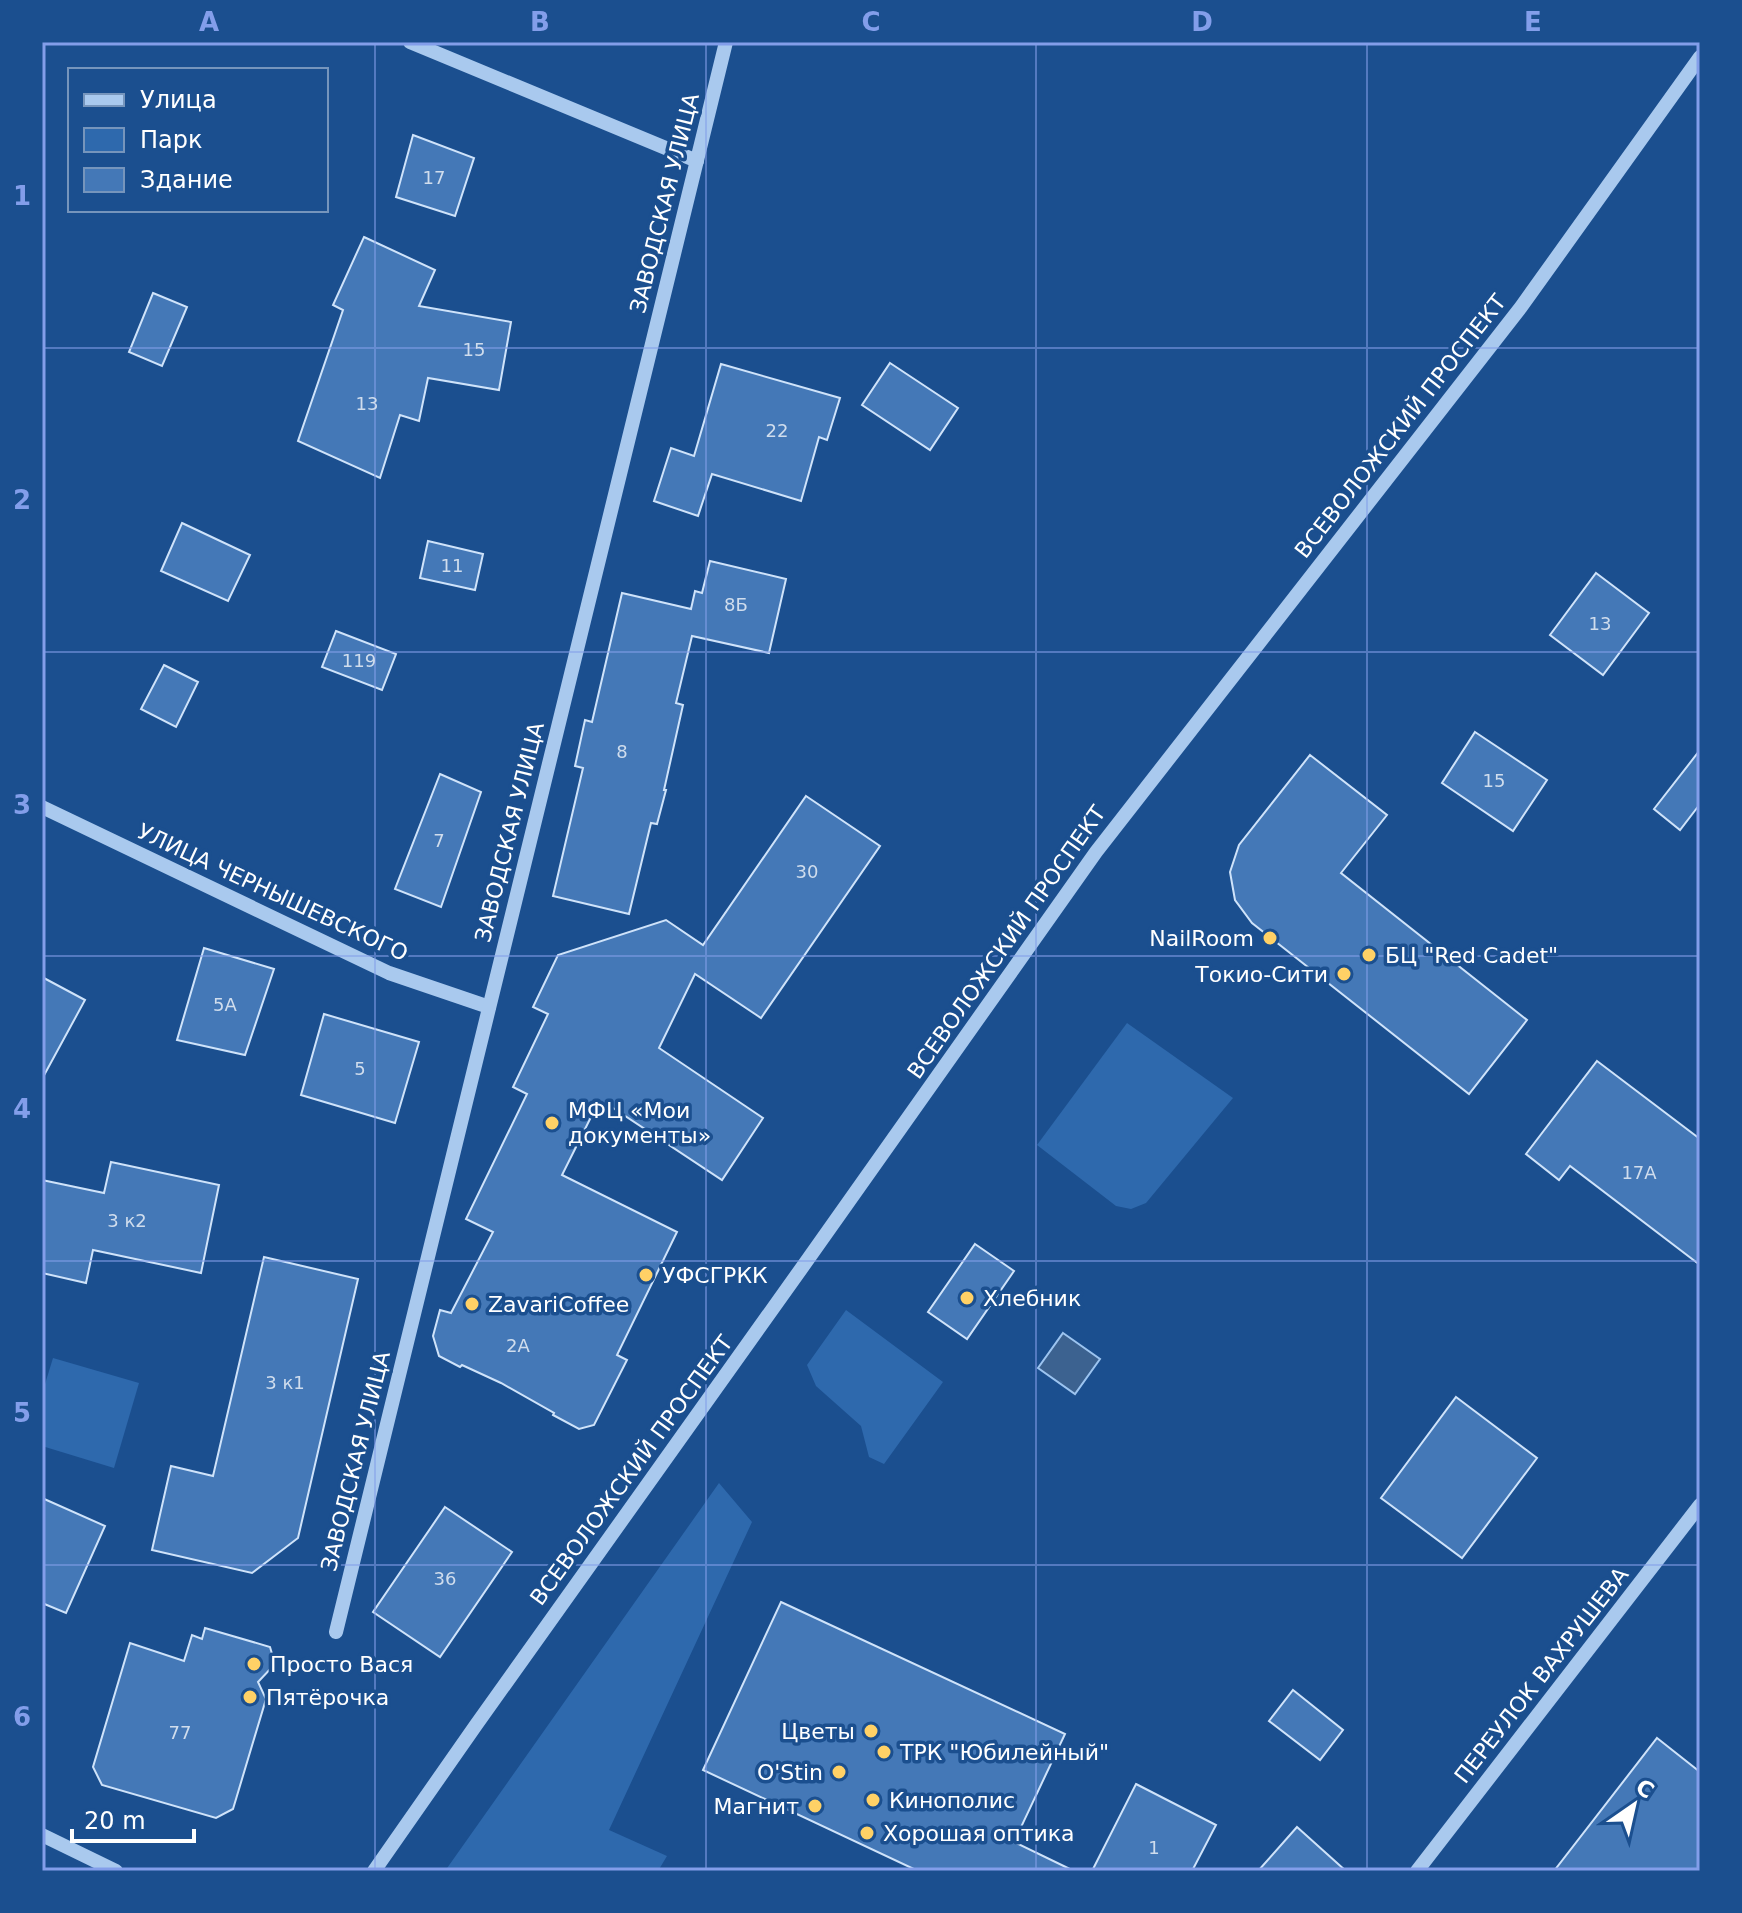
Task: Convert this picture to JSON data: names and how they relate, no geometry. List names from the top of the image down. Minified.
{"streets":{"street":["ЗАВОДСКАЯ УЛИЦА","ВСЕВОЛОЖСКИЙ ПРОСПЕКТ","УЛИЦА ЧЕРНЫШЕВСКОГО","ПЕРЕУЛОК ВАХРУШЕВА"]},"crossings":[["ЗАВОДСКАЯ УЛИЦА","УЛИЦА ЧЕРНЫШЕВСКОГО"]],"places":["NailRoom","БЦ \"Red Cadet\"","Токио-Сити","МФЦ «Мои документы»","УФСГРКК","Хлебник","ZavariCoffee","Просто Вася","Пятёрочка","Цветы","ТРК \"Юбилейный\"","O'Stin","Кинополис","Магнит","Хорошая оптика"],"house_numbers":["17","15","13","22","11","8Б","13","119","8","15","7","30","5А","5","17А","3 к2","2А","3 к1","36","77","1"],"legend":["Улица","Парк","Здание"],"scale_bar":"20 m","north":"top right","grid":{"columns":["A","B","C","D","E"],"rows":["1","2","3","4","5","6"]}}
